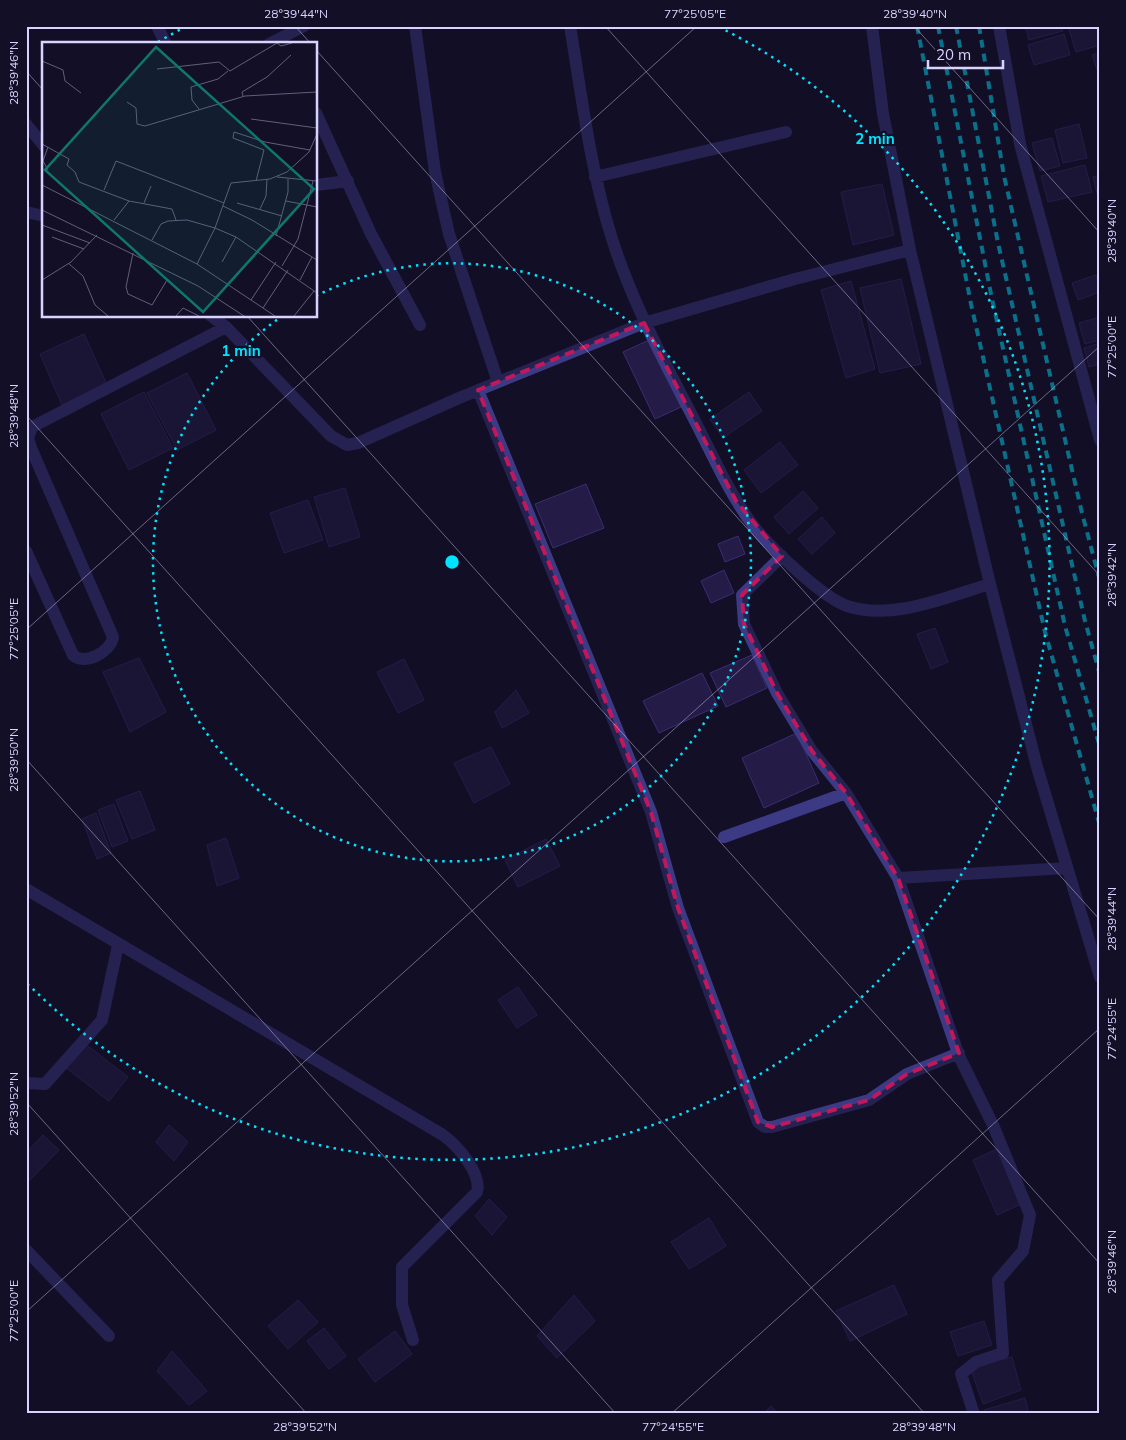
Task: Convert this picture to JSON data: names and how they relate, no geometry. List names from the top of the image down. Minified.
{"scale_bar":"20 m","coordinates":["28°39'44\"N","77°25'05\"E","28°39'40\"N","28°39'46\"N","77°25'00\"E","28°39'48\"N","28°39'42\"N","28°39'50\"N","77°24'55\"E","28°39'52\"N"],"rings":["2 min","1 min"]}
